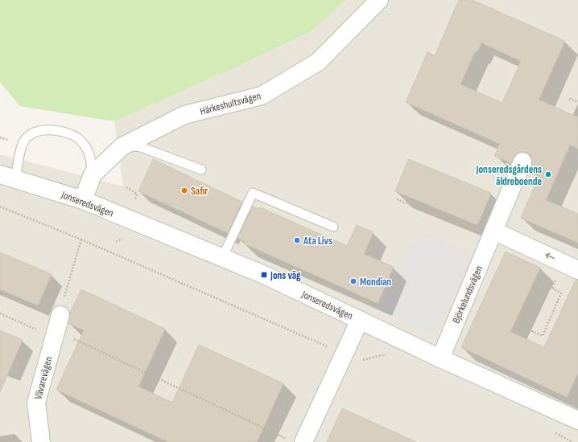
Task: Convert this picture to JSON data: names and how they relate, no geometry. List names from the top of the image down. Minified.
{"streets":{"street":["Härkeshultsvägen","Jonseredsvägen","Björkelundsvägen","Vävarevägen"]},"crossings":[["Härkeshultsvägen","Jonseredsvägen"],["Jonseredsvägen","Björkelundsvägen"]],"places":{"other":["Jonseredsgårdens äldreboende","Safir","Ata Livs","Mondian"],"transit":["Jons väg"]}}
